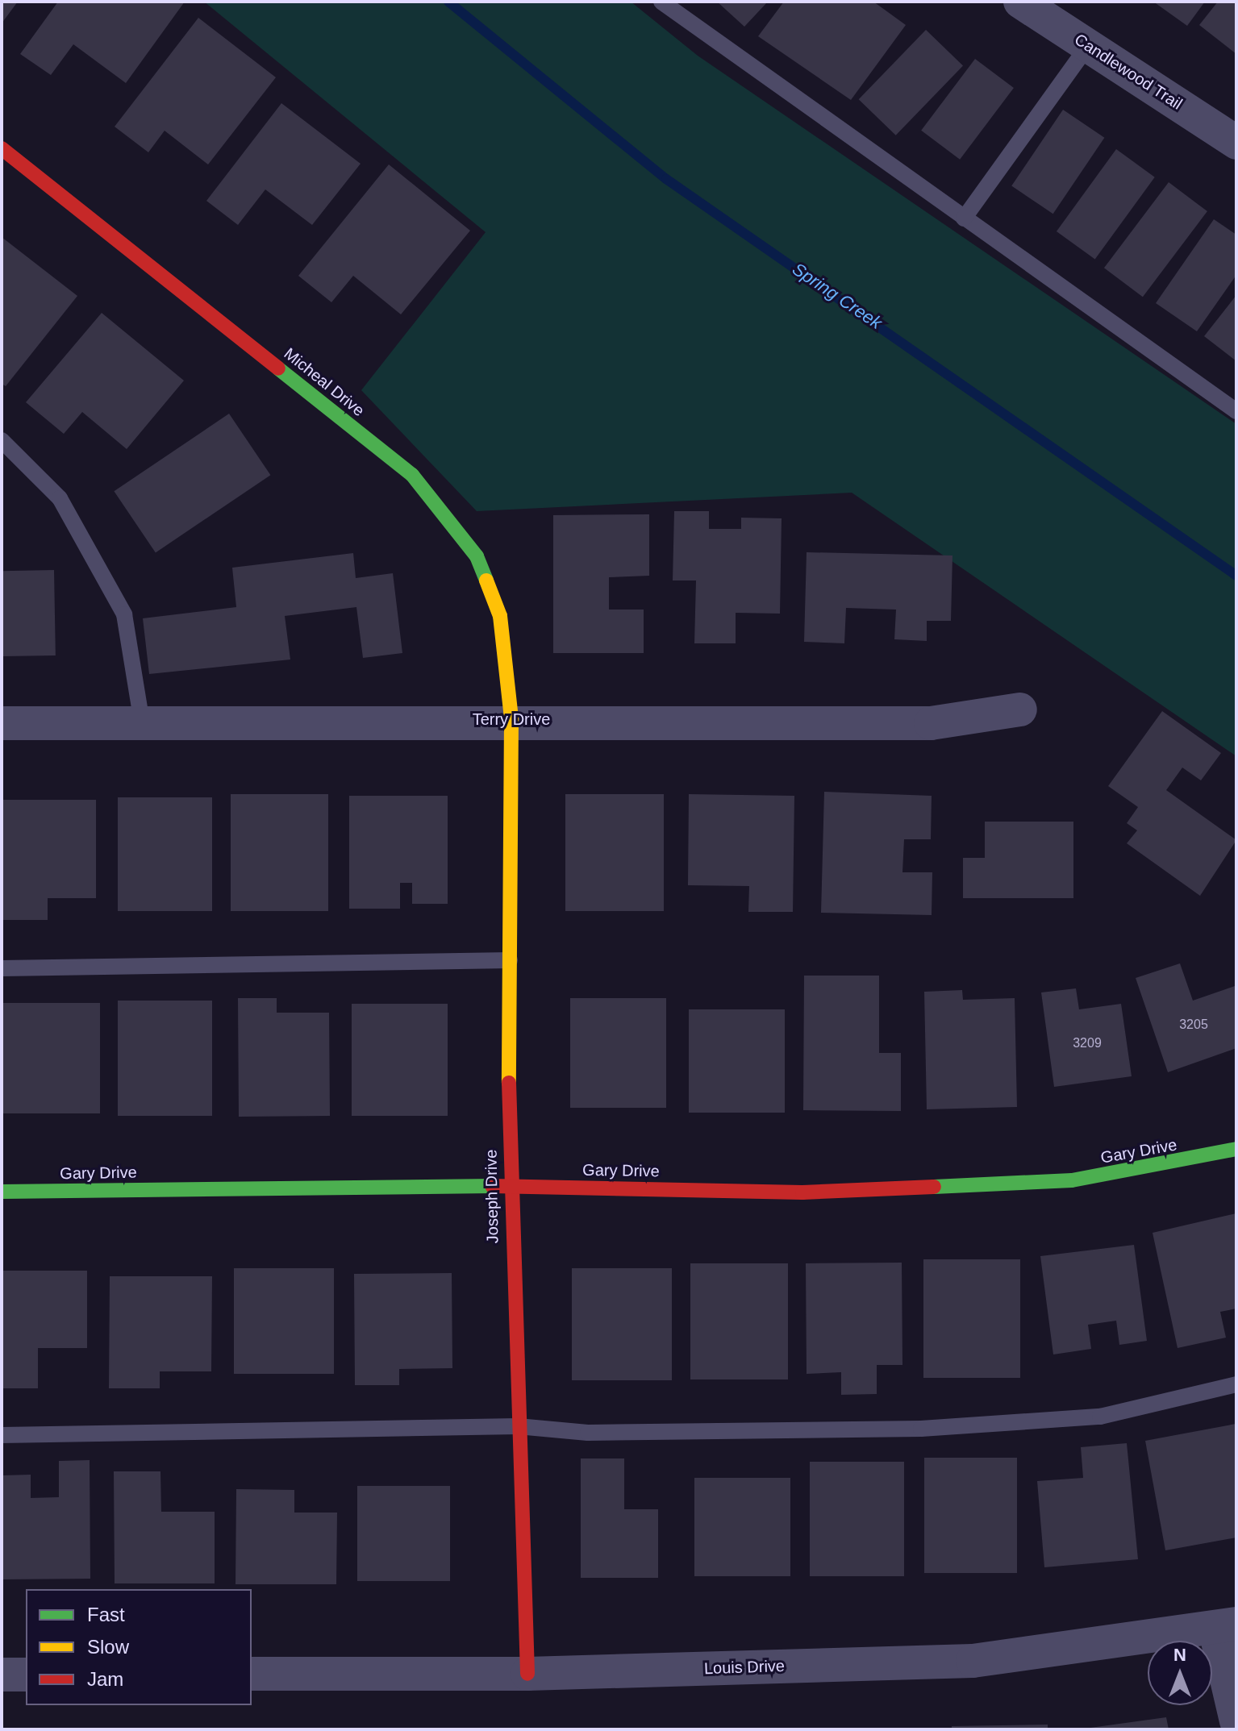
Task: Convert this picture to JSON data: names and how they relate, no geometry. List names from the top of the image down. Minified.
{"streets":{"street":["Candlewood Trail","Micheal Drive","Terry Drive","Gary Drive","Joseph Drive","Louis Drive"]},"crossings":[["Micheal Drive","Terry Drive"],["Micheal Drive","Joseph Drive"],["Terry Drive","Joseph Drive"],["Gary Drive","Joseph Drive"],["Joseph Drive","Louis Drive"]],"water":["Spring Creek"],"house_numbers":["3205","3209"],"legend":["Fast","Slow","Jam"],"north":"top"}
